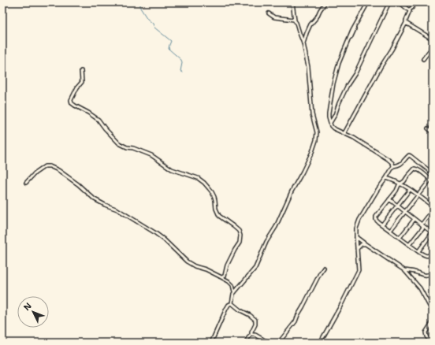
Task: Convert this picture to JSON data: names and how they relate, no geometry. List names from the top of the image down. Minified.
{"north":"top left"}
